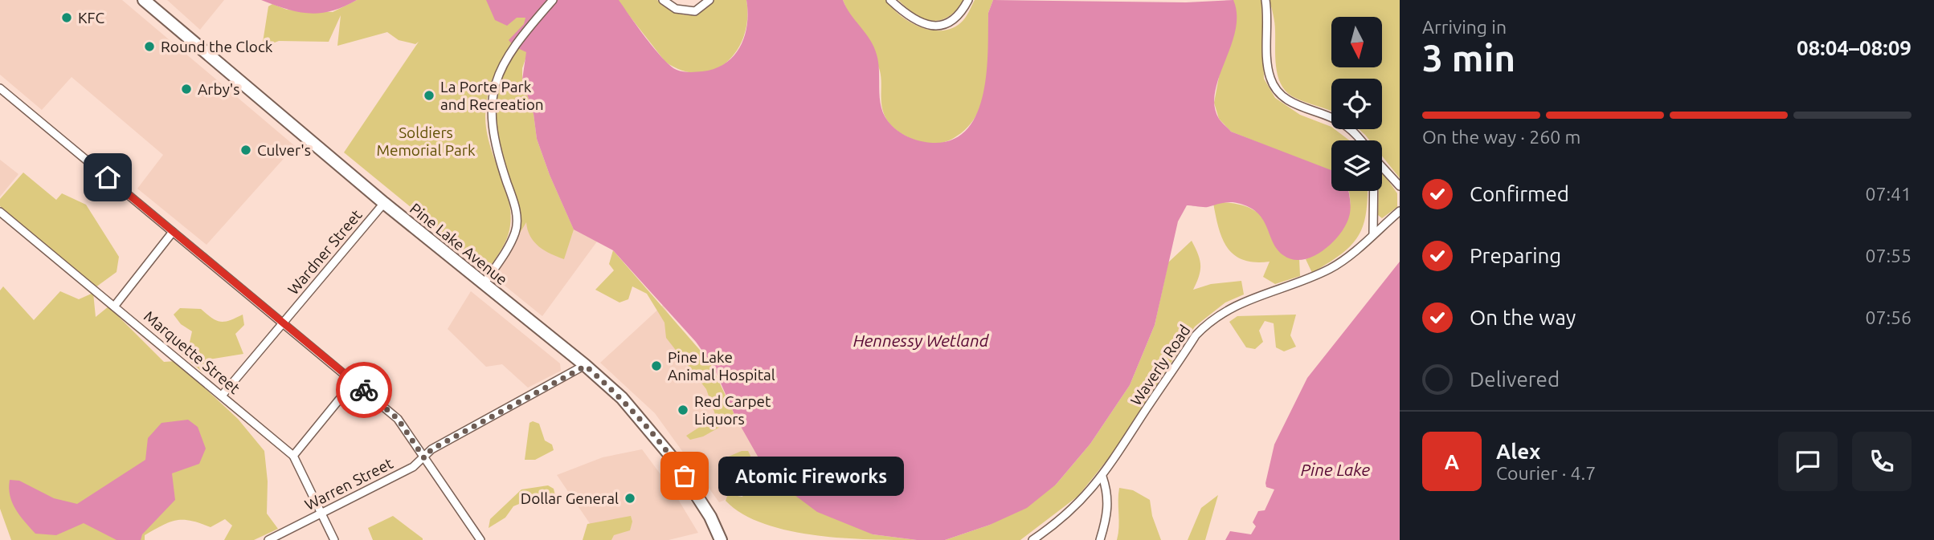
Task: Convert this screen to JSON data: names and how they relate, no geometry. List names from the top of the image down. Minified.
{"streets":{"main road":["Pine Lake Avenue"],"street":["Wardner Street","Marquette Street","Waverly Road","Warren Street"]},"crossings":[["Pine Lake Avenue","Wardner Street"],["Pine Lake Avenue","Warren Street"],["Wardner Street","Marquette Street"],["Marquette Street","Warren Street"]],"water":["Hennessy Wetland","Pine Lake"],"parks":["Soldiers Memorial Park"],"places":["KFC","Round the Clock","Arby's","La Porte Park and Recreation","Culver's","Pine Lake Animal Hospital","Red Carpet Liquors","Atomic Fireworks","Dollar General"],"north":"bottom","page":{"heading":["3 min","Arriving in","08:04–08:09"],"panel":["Alex","Courier · 4.7"],"bar":"On the way · 260 m","list":[["Confirmed","07:41"],["Preparing","07:55"],["On the way","07:56"],"Delivered"],"round":"A","bubble":"Atomic Fireworks"}}
